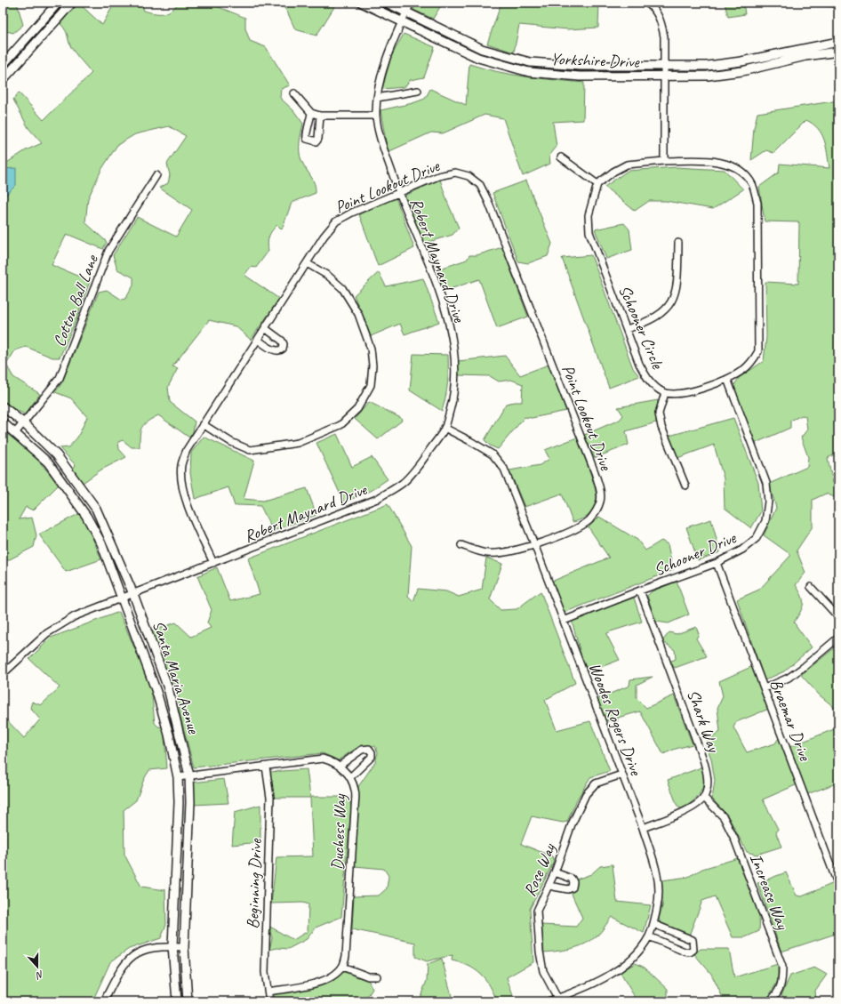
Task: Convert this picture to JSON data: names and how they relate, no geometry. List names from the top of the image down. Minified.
{"streets":{"street":["Yorkshire Drive","Point Lookout Drive","Robert Maynard Drive","Cotton Ball Lane","Schooner Circle","Schooner Drive","Santa Maria Avenue","Woodes Rogers Drive","Braemar Drive","Shark Way","Duchess Way","Rose Way","Beginning Drive","Increase Way"]},"crossings":[["Yorkshire Drive","Robert Maynard Drive"],["Point Lookout Drive","Robert Maynard Drive"],["Point Lookout Drive","Woodes Rogers Drive"],["Robert Maynard Drive","Santa Maria Avenue"],["Robert Maynard Drive","Woodes Rogers Drive"],["Cotton Ball Lane","Santa Maria Avenue"],["Schooner Drive","Woodes Rogers Drive"],["Schooner Drive","Braemar Drive"],["Schooner Drive","Shark Way"],["Santa Maria Avenue","Duchess Way"],["Woodes Rogers Drive","Rose Way"],["Shark Way","Increase Way"],["Duchess Way","Beginning Drive"]],"north":"bottom"}
